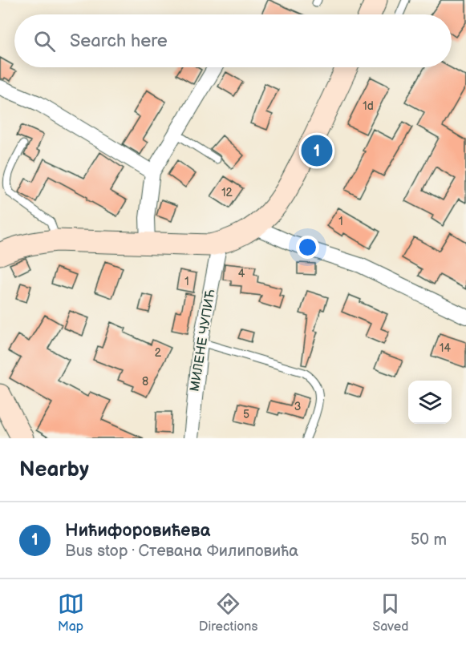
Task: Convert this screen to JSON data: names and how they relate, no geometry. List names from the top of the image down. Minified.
{"streets":{"street":["МИЛЕНЕ ЧУПИЋ"]},"house_numbers":["1d","12","1","4","1","14","2","8","3","5"],"page":{"search":"Search here","pins":"1","heading":"Nearby","list":[{"mark":"1","name":"Нићифоровићева","note":"Bus stop · Стевана Филиповића","value":"50 m"}],"nav":["Map","Directions","Saved"]}}
